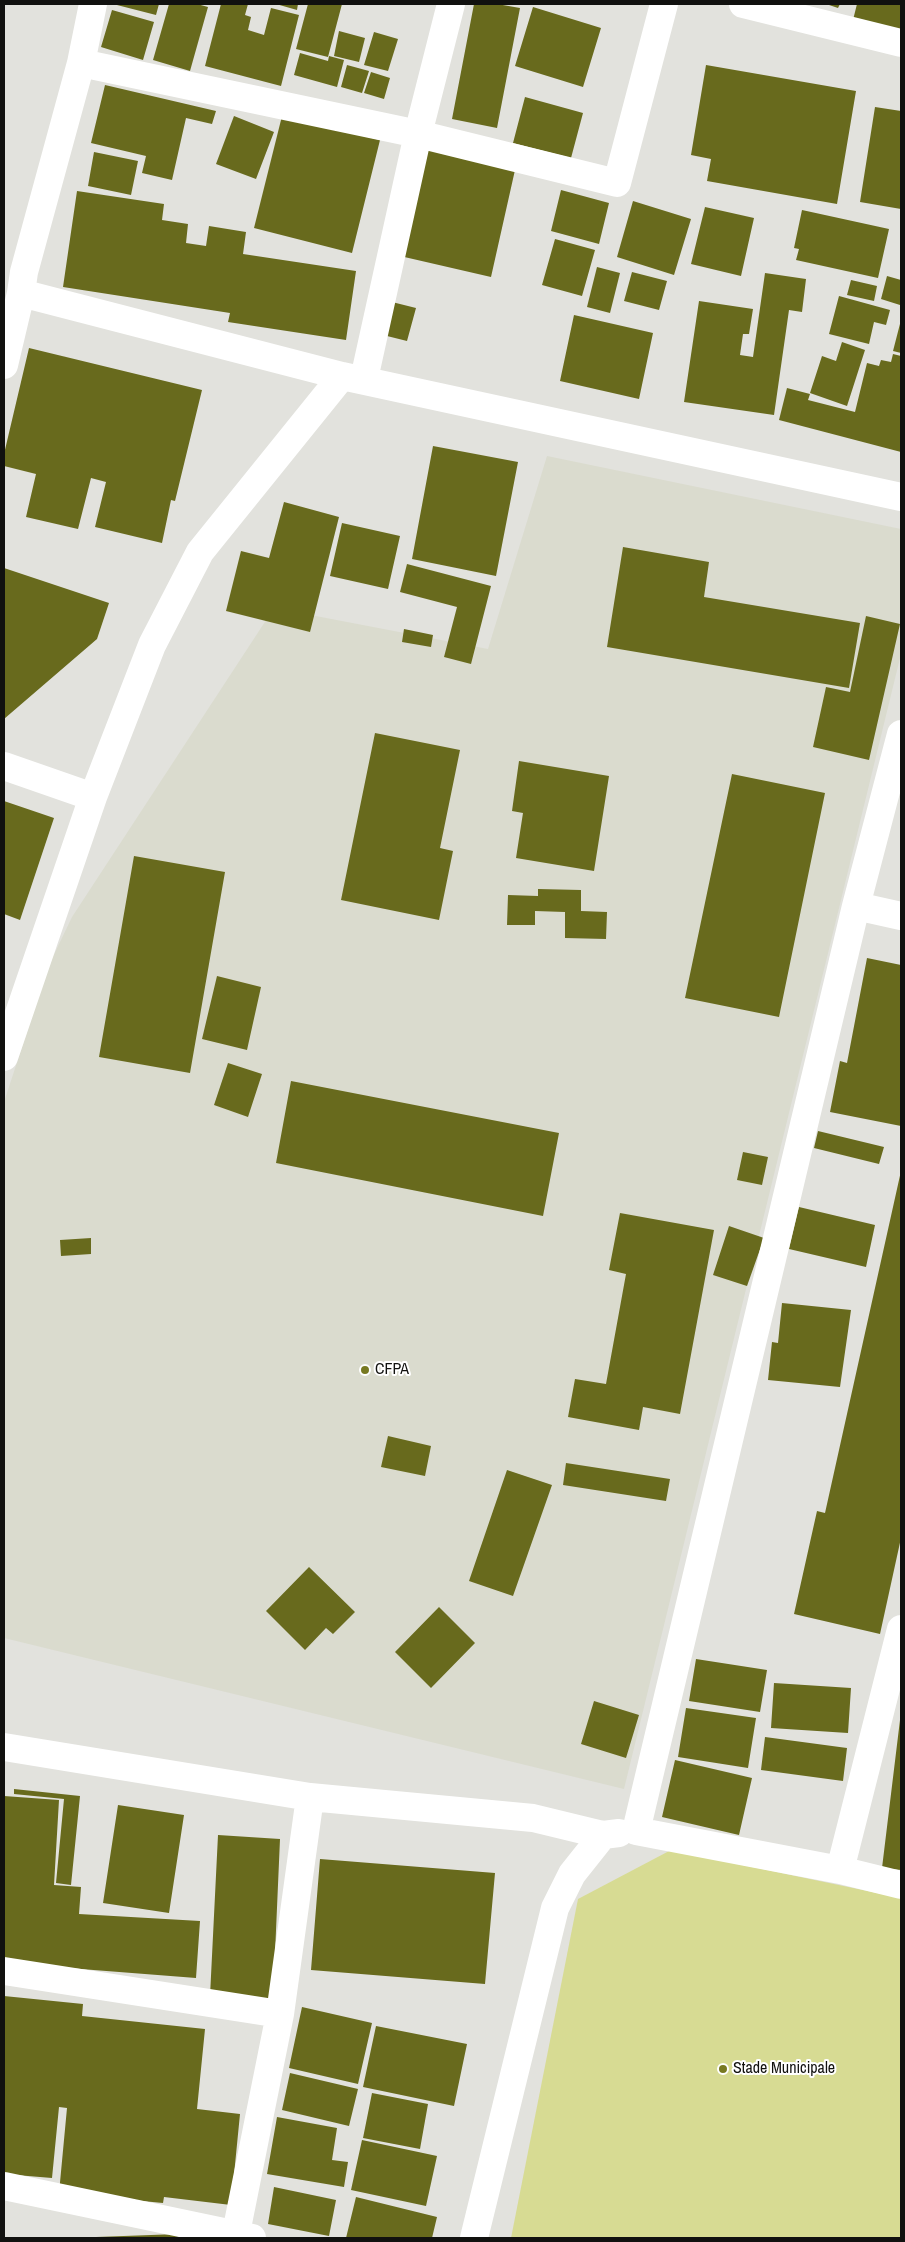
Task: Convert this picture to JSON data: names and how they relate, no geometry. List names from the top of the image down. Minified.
{"places":["CFPA","Stade Municipale"]}
